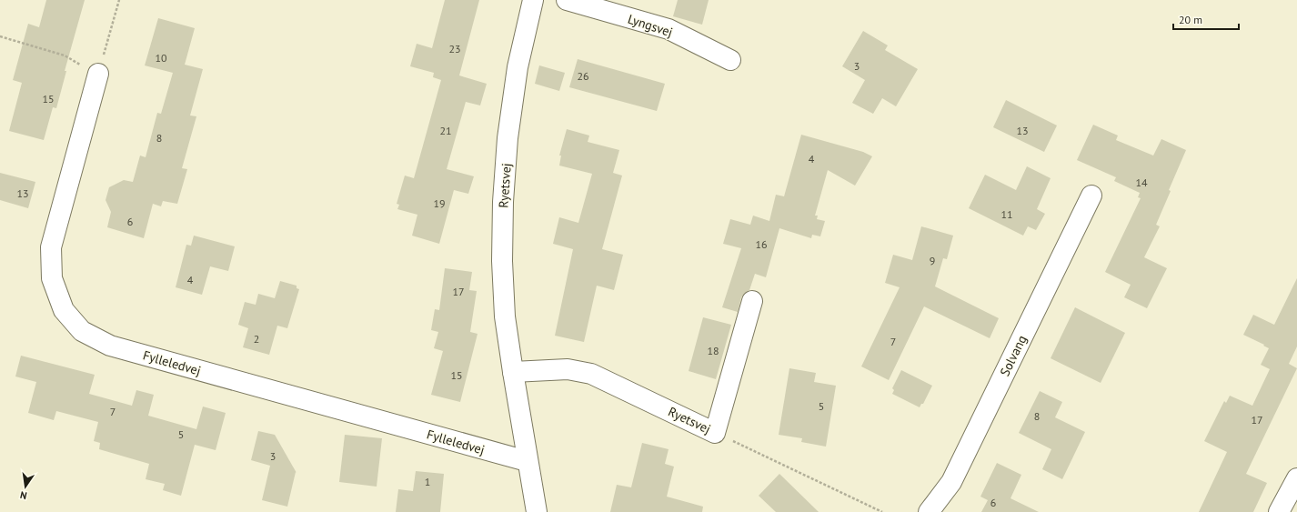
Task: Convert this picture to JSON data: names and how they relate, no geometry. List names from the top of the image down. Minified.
{"streets":{"street":["Lyngsvej","Ryetsvej","Solvang","Fylleledvej"]},"crossings":[["Ryetsvej","Fylleledvej"]],"house_numbers":["23","10","3","26","15","21","13","8","4","14","13","19","11","6","16","9","4","17","2","7","18","15","5","7","8","17","5","3","1","6"],"scale_bar":"20 m","north":"bottom"}
